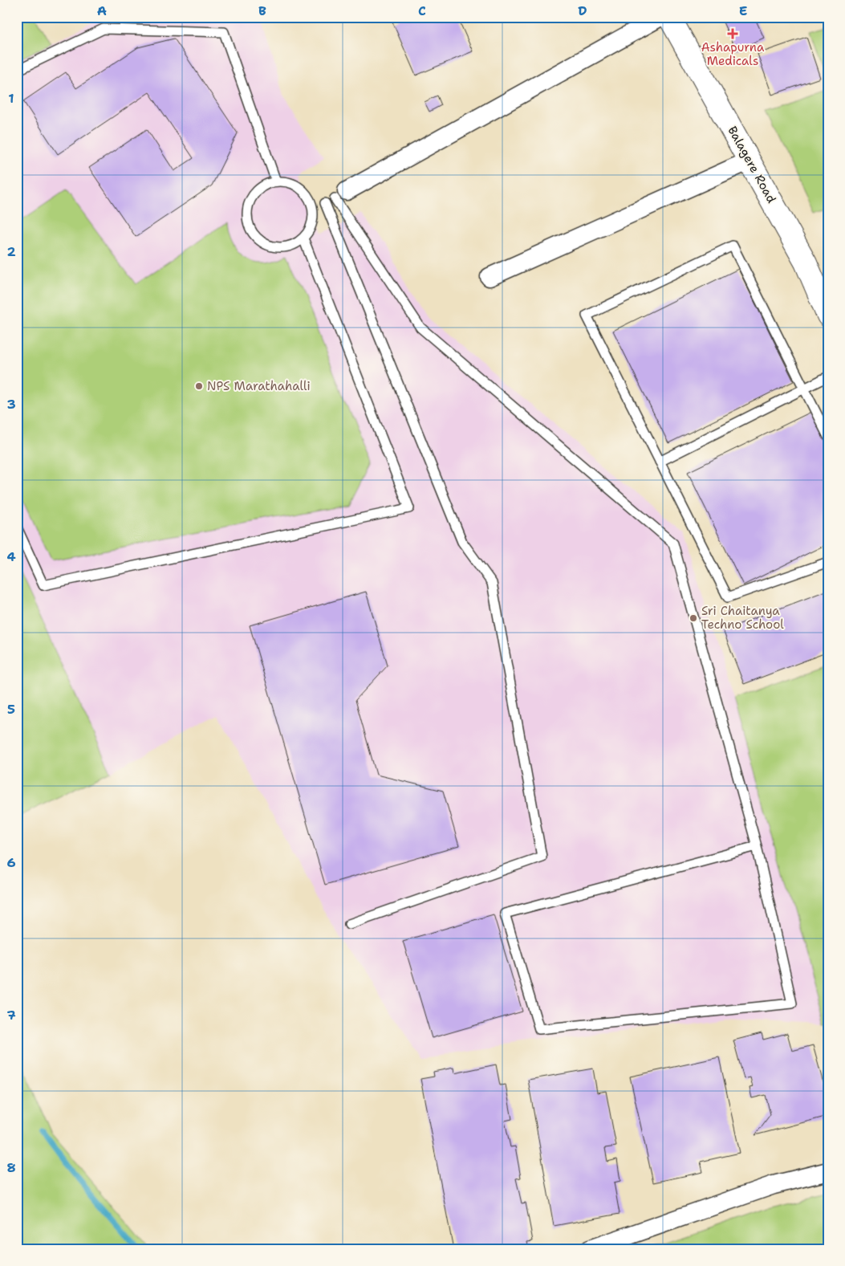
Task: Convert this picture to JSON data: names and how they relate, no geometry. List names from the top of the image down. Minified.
{"streets":{"street":["Balagere Road"]},"places":{"health":["Ashapurna Medicals"],"other":["NPS Marathahalli","Sri Chaitanya Techno School"]},"grid":{"columns":["A","B","C","D","E"],"rows":["1","2","3","4","5","6","7","8"]}}
